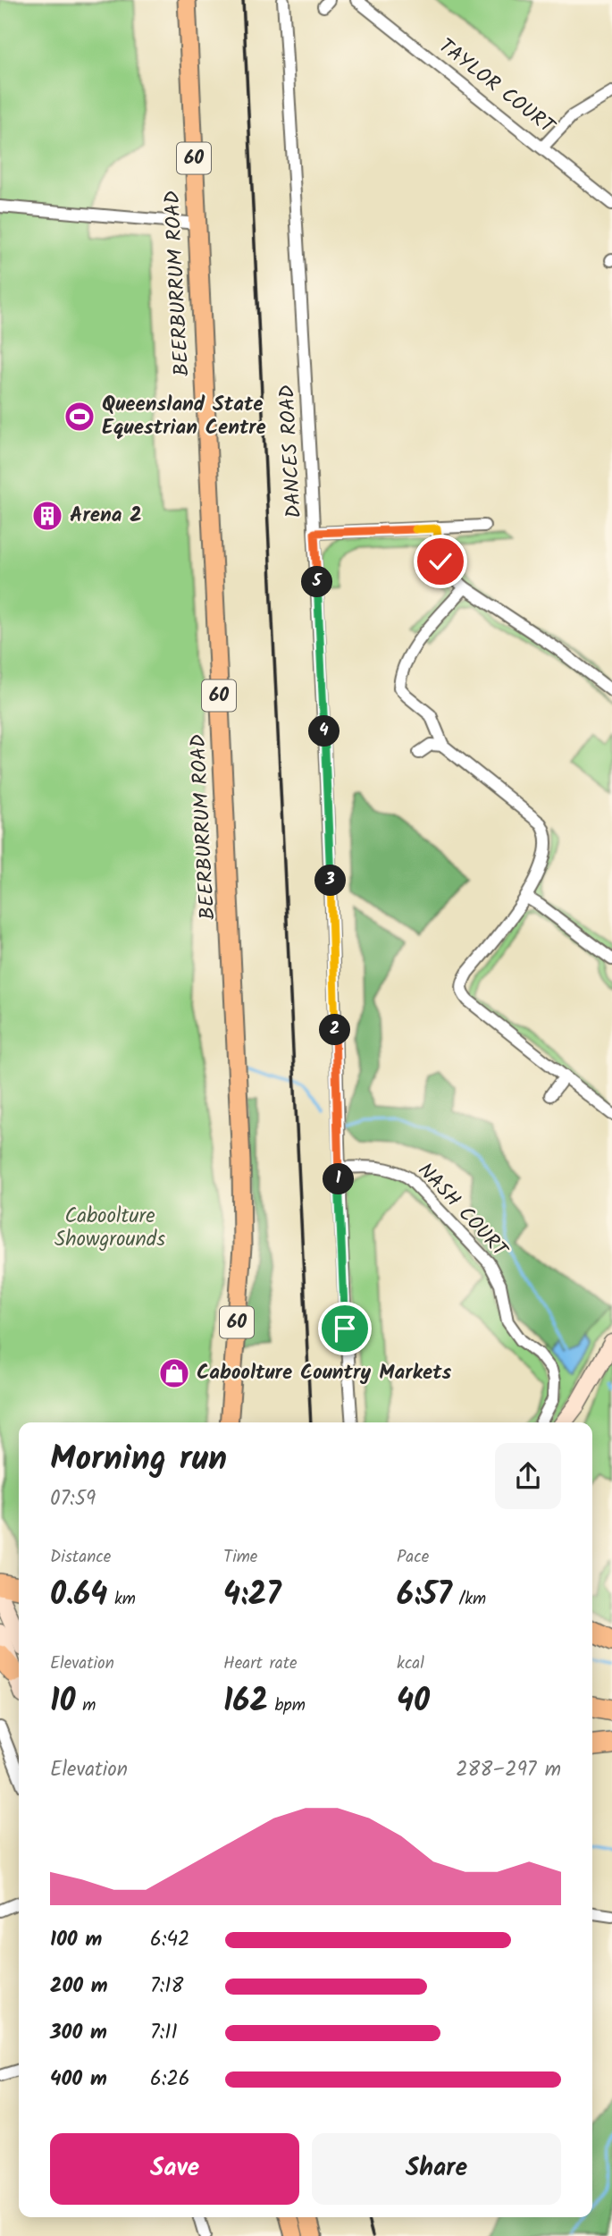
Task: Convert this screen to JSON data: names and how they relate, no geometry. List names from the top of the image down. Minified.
{"streets":{"main road":["60","BEERBURRUM ROAD"],"street":["TAYLOR COURT","DANCES ROAD","NASH COURT"]},"crossings":[["DANCES ROAD","NASH COURT"]],"parks":["Caboolture Showgrounds"],"places":{"sports":["Queensland State Equestrian Centre"],"building":["Arena 2"],"shop":["Caboolture Country Markets"]},"page":{"pins":["5","4","3","2","1"],"heading":["Morning run","07:59"],"stats":[["Distance","0.64 km"],["Time","4:27"],["Pace","6:57 /km"],["Elevation","10 m"],["Heart rate","162 bpm"],["kcal","40"]],"chart":["Elevation","288–297 m"],"list":[{"name":"100 m","note":"6:42"},{"name":"200 m","note":"7:18"},{"name":"300 m","note":"7:11"},{"name":"400 m","note":"6:26"}],"buttons":["Save","Share"]}}
